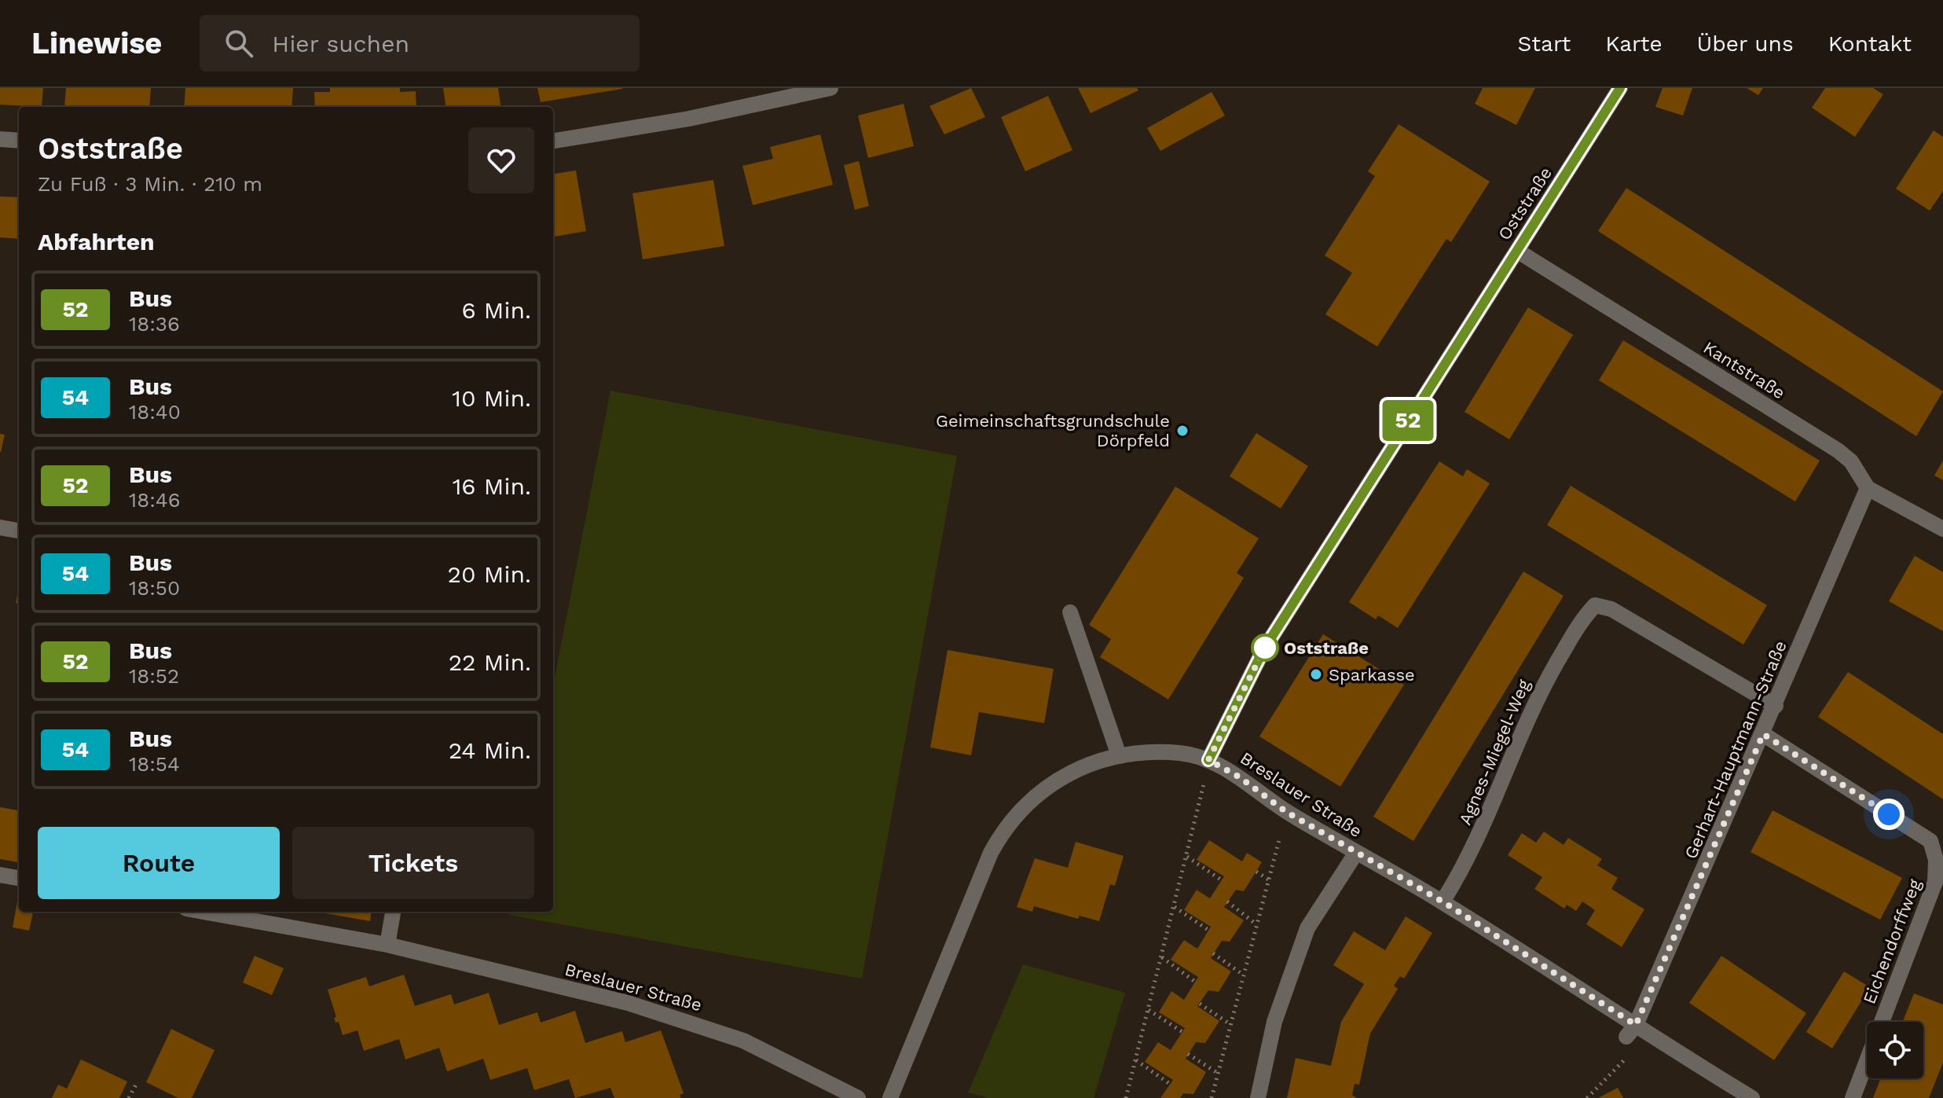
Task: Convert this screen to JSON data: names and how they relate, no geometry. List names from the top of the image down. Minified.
{"streets":{"street":["Oststraße","Kantstraße","Gerhart-Hauptmann-Straße","Agnes-Miegel-Weg","Breslauer Straße","Eichendorffweg"]},"crossings":[["Oststraße","Kantstraße"],["Oststraße","Breslauer Straße"],["Kantstraße","Gerhart-Hauptmann-Straße"],["Gerhart-Hauptmann-Straße","Agnes-Miegel-Weg"],["Gerhart-Hauptmann-Straße","Breslauer Straße"],["Gerhart-Hauptmann-Straße","Eichendorffweg"],["Agnes-Miegel-Weg","Breslauer Straße"]],"places":["Geimeinschaftsgrundschule Dörpfeld","Oststraße","Sparkasse"],"lines":["bus line 52"],"page":{"header":"Linewise","search":"Hier suchen","nav":["Start","Karte","Über uns","Kontakt"],"on_map":"52","heading":[["Oststraße","Zu Fuß · 3 Min. · 210 m"],"Abfahrten"],"list":[{"mark":"52","name":"Bus","note":"18:36","value":"6 Min."},{"mark":"54","name":"Bus","note":"18:40","value":"10 Min."},{"mark":"52","name":"Bus","note":"18:46","value":"16 Min."},{"mark":"54","name":"Bus","note":"18:50","value":"20 Min."},{"mark":"52","name":"Bus","note":"18:52","value":"22 Min."},{"mark":"54","name":"Bus","note":"18:54","value":"24 Min."}],"buttons":["Route","Tickets"]}}
